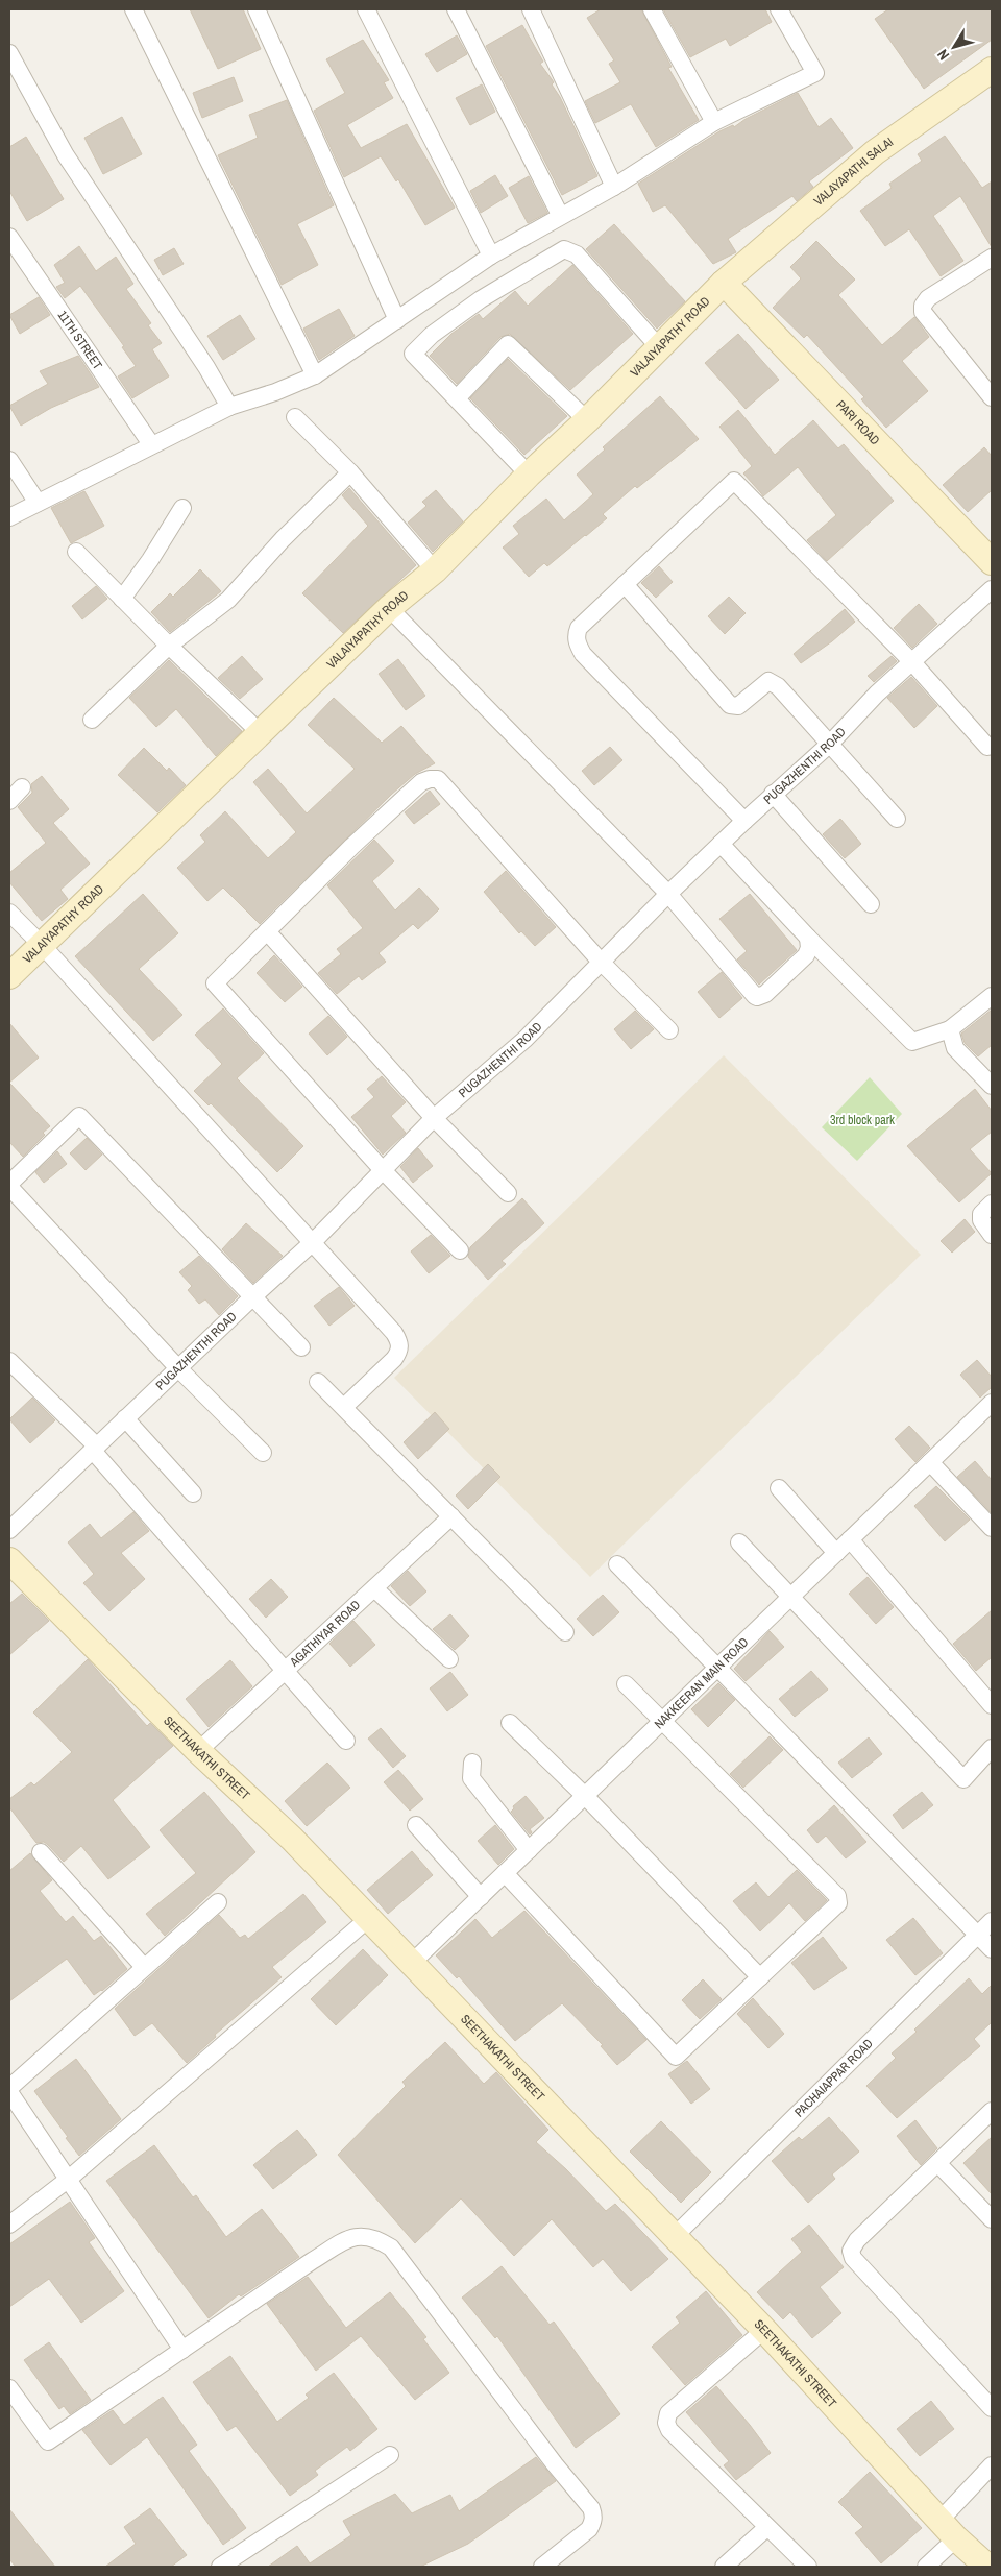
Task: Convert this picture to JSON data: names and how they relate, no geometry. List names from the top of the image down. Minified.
{"streets":{"street":["VALAYAPATHI SALAI","VALAIYAPATHY ROAD","11TH STREET","PARI ROAD","PUGAZHENTHI ROAD","AGATHIYAR ROAD","NAKKEERAN MAIN ROAD","SEETHAKATHI STREET","PACHAIAPPAR ROAD"]},"crossings":[["VALAYAPATHI SALAI","VALAIYAPATHY ROAD"],["VALAYAPATHI SALAI","PARI ROAD"],["VALAIYAPATHY ROAD","PARI ROAD"],["AGATHIYAR ROAD","SEETHAKATHI STREET"],["NAKKEERAN MAIN ROAD","SEETHAKATHI STREET"],["SEETHAKATHI STREET","PACHAIAPPAR ROAD"]],"parks":["3rd block park"],"north":"bottom left"}
